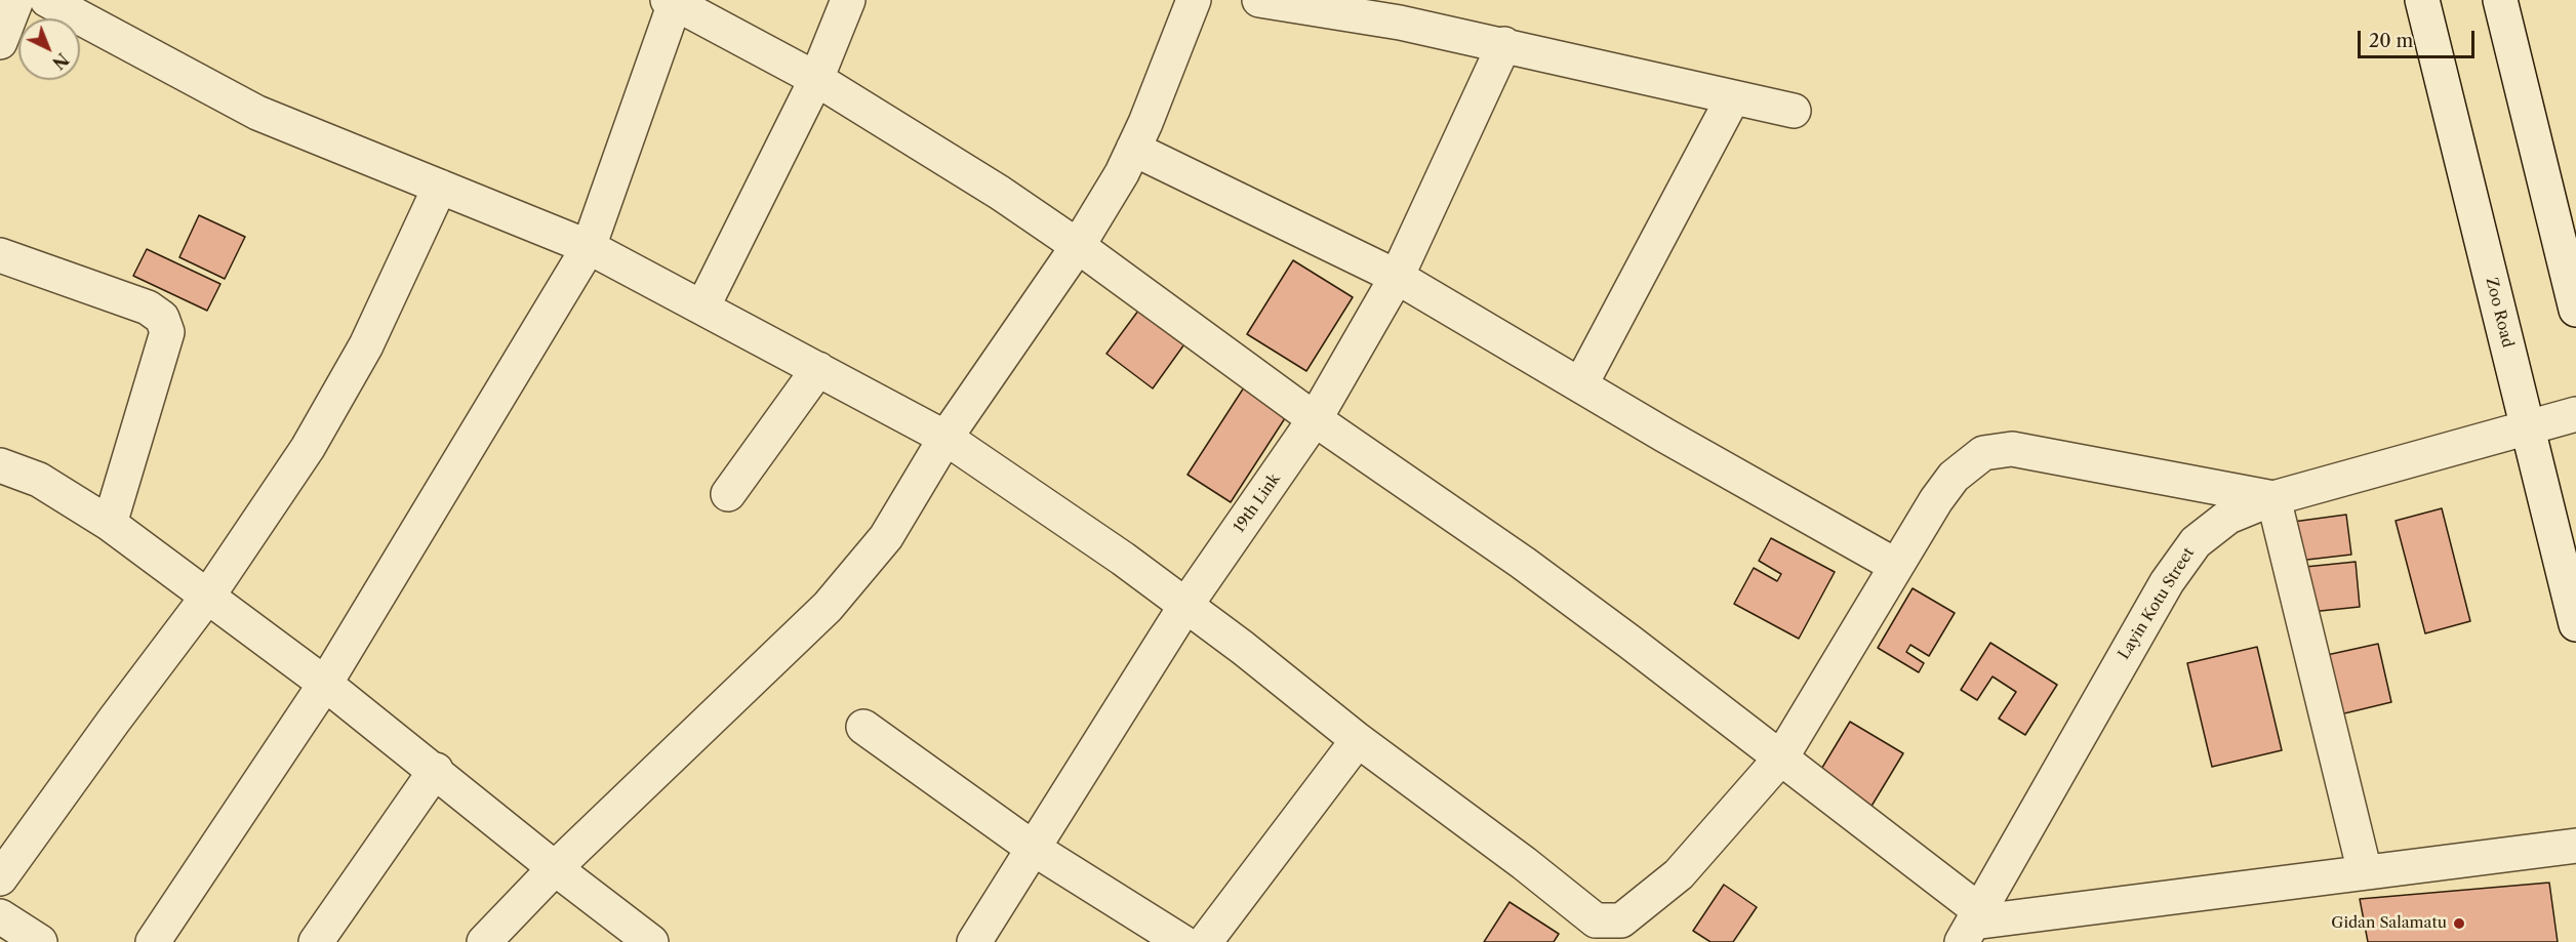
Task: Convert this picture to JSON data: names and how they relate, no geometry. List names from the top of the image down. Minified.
{"streets":{"street":["Zoo Road","19th Link","Layin Kotu Street"]},"crossings":[["Zoo Road","Layin Kotu Street"]],"places":["Gidan Salamatu"],"scale_bar":"20 m","north":"bottom right"}
